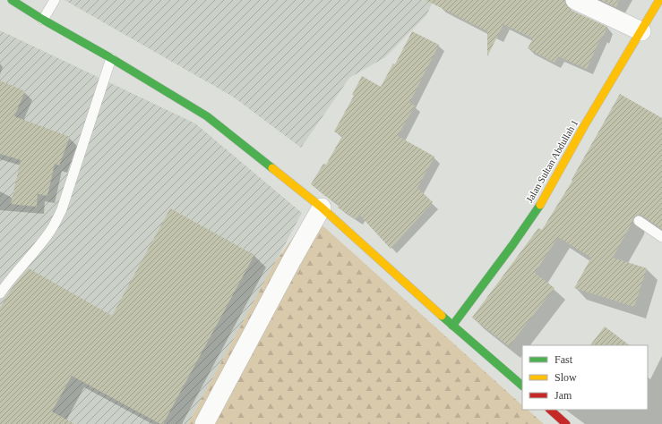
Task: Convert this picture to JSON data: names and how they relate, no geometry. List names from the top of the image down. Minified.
{"streets":{"street":["Jalan Sultan Abdullah 1"]},"legend":["Fast","Slow","Jam"]}
